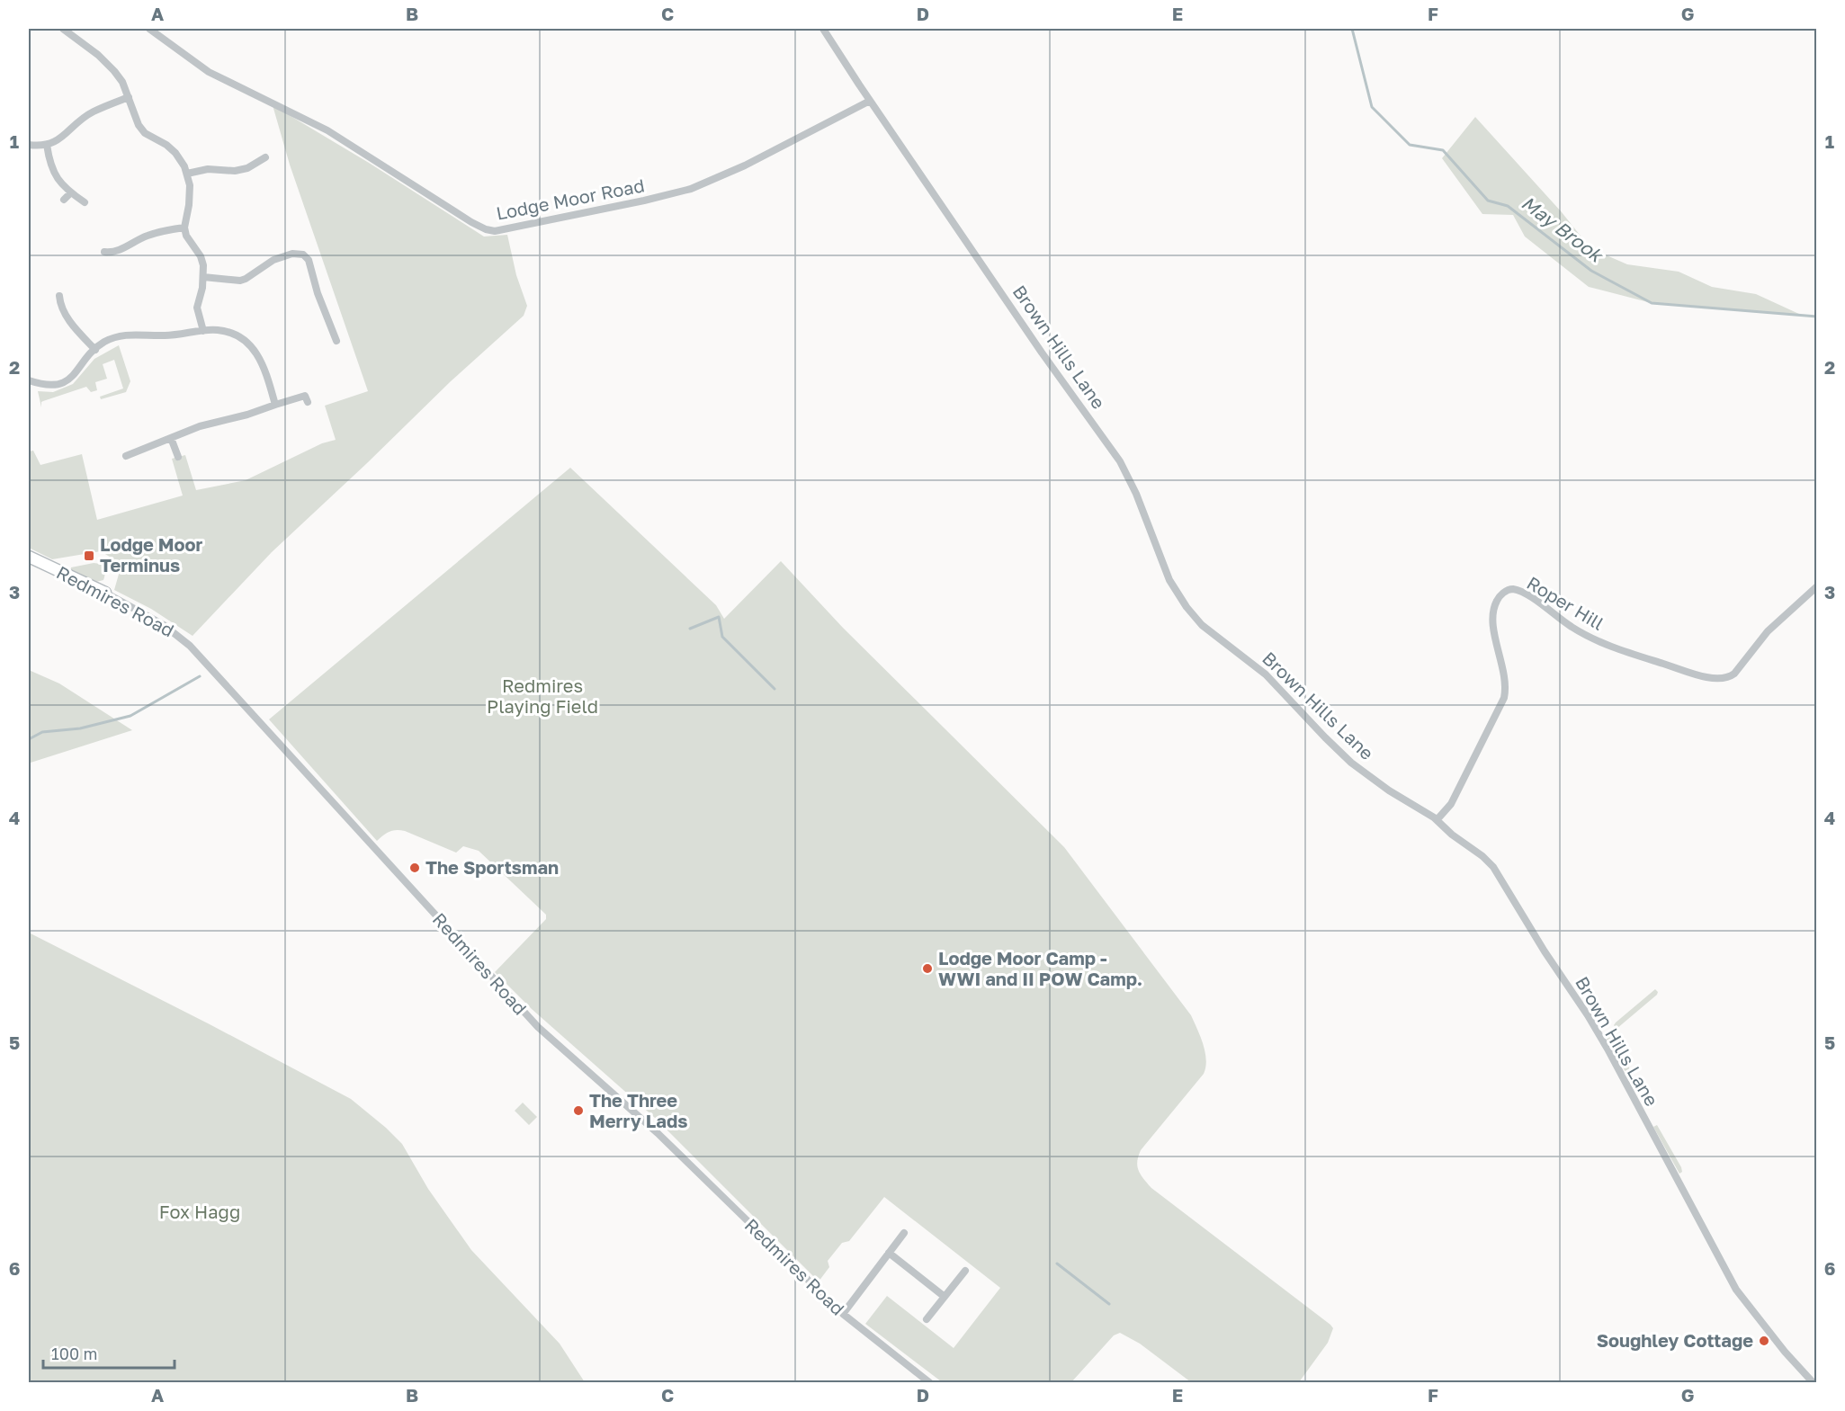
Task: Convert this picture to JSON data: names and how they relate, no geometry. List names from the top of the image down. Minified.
{"streets":{"street":["Lodge Moor Road","Brown Hills Lane","Redmires Road","Roper Hill"]},"crossings":[["Lodge Moor Road","Brown Hills Lane"],["Brown Hills Lane","Roper Hill"]],"water":["May Brook"],"parks":["Redmires Playing Field","Fox Hagg"],"places":{"transit":["Lodge Moor Terminus"],"other":["The Sportsman","Lodge Moor Camp - WWI and II POW Camp.","The Three Merry Lads","Soughley Cottage"]},"scale_bar":"100 m","grid":{"columns":["A","B","C","D","E","F","G"],"rows":["1","2","3","4","5","6"]}}
